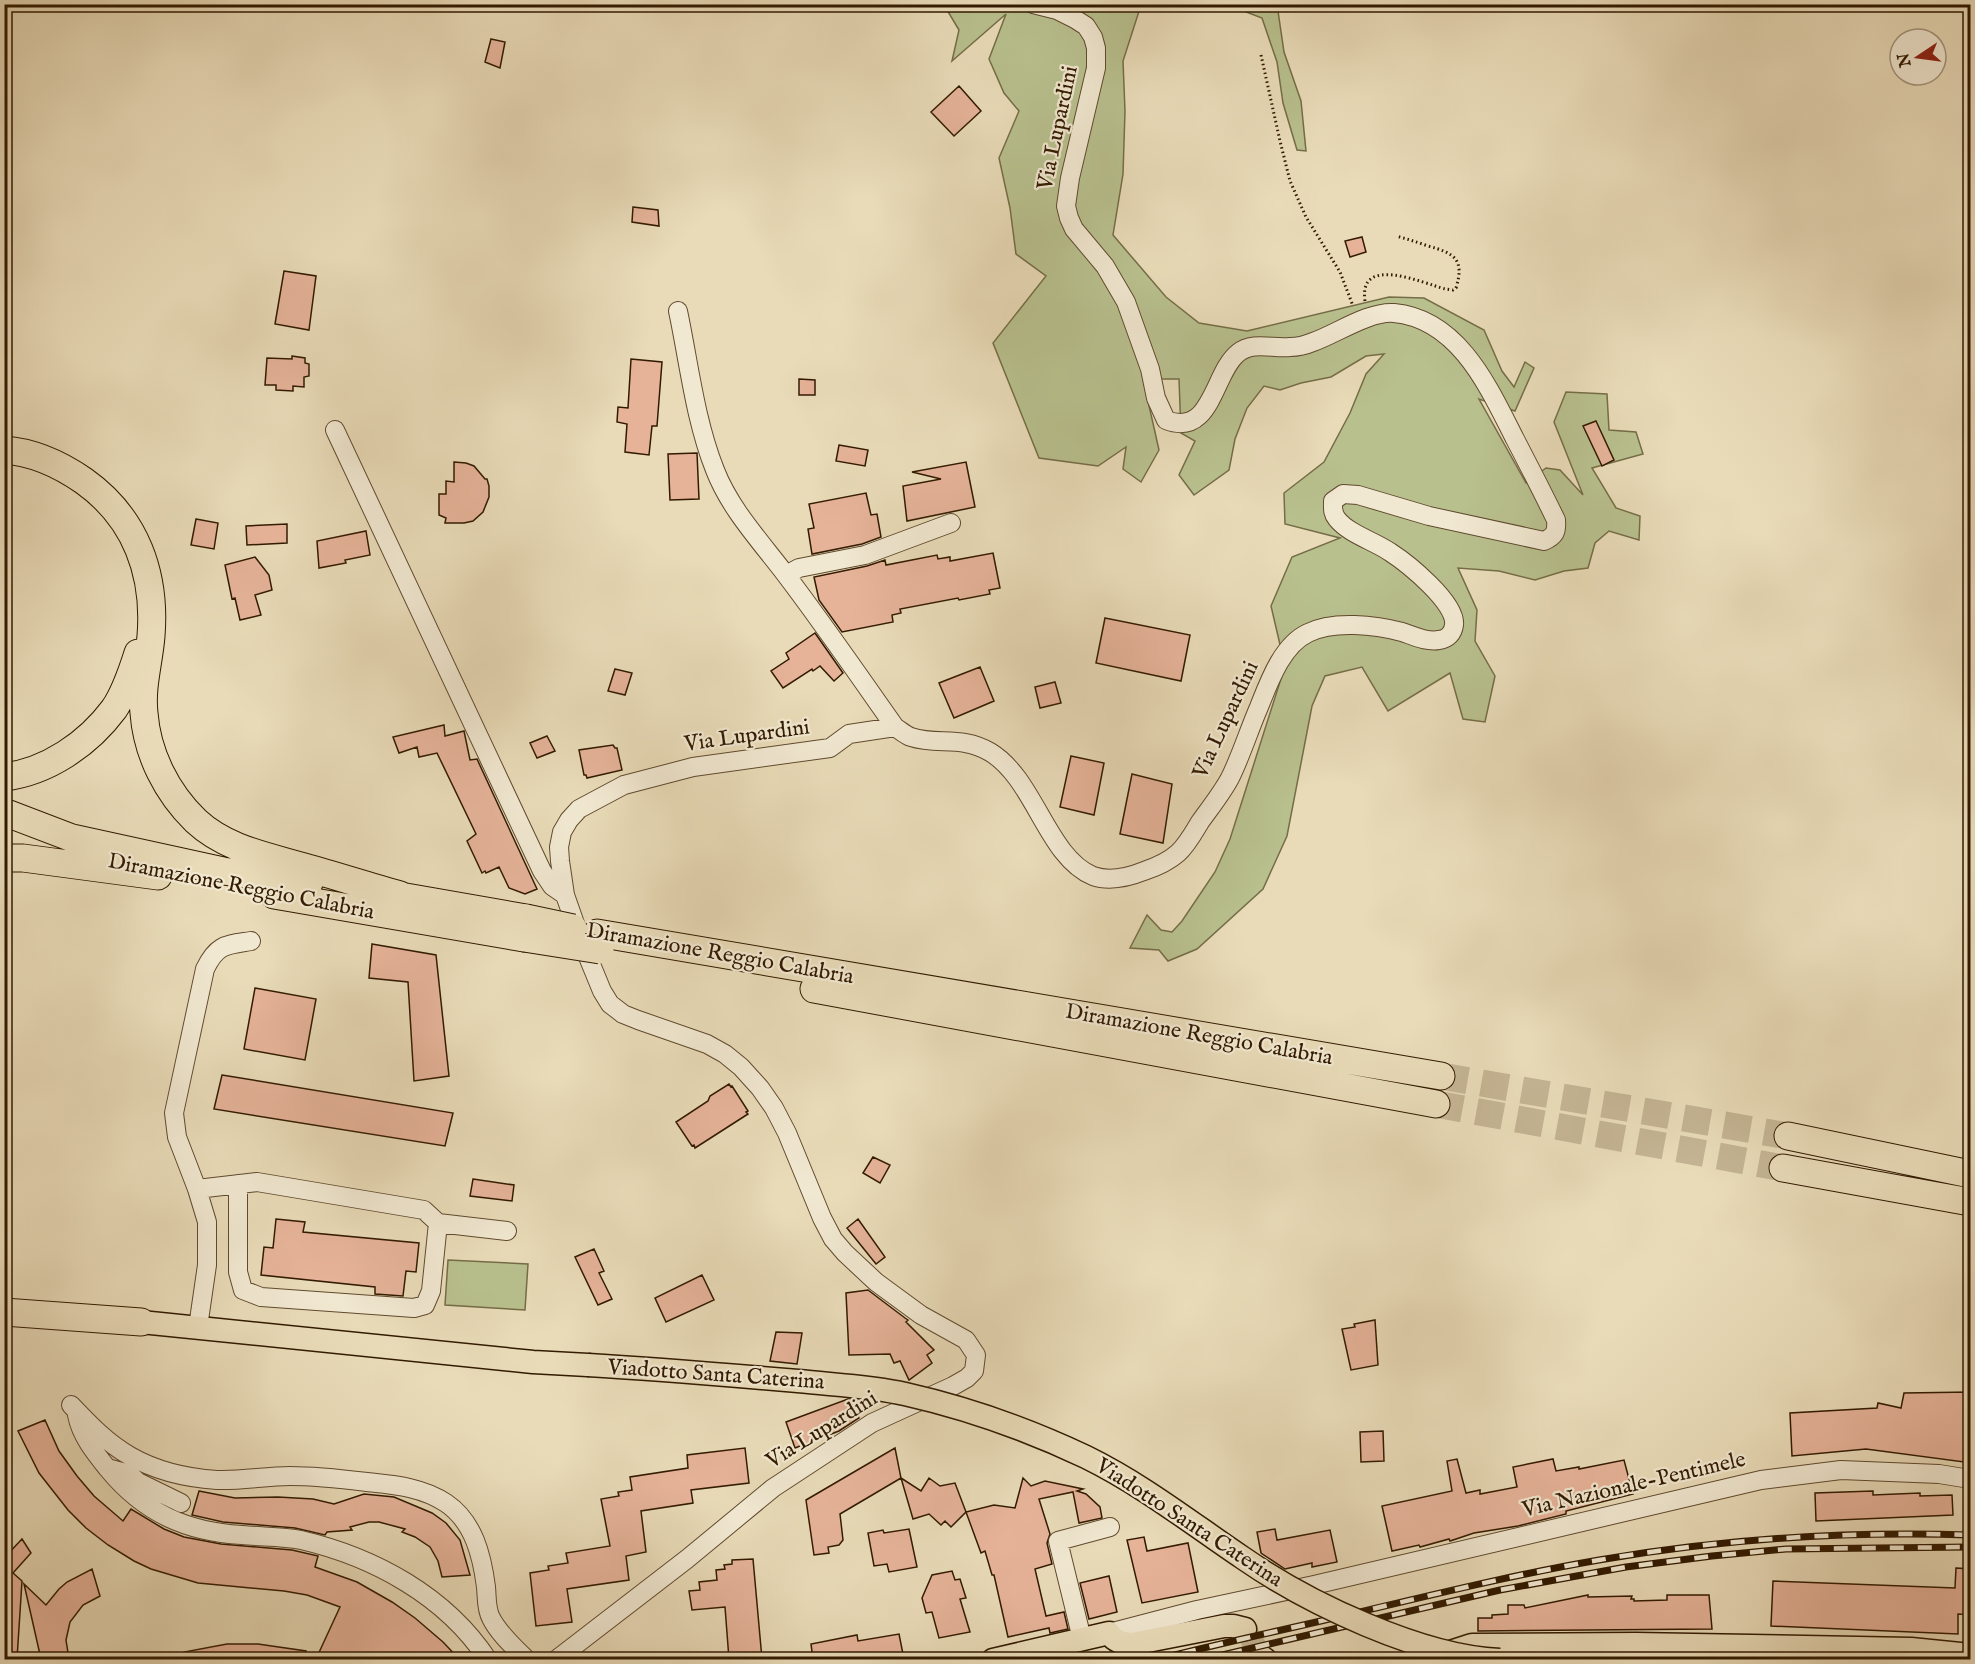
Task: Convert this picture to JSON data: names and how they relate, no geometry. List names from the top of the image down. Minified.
{"streets":{"highway":["Diramazione Reggio Calabria"],"main road":["Viadotto Santa Caterina"],"street":["Via Lupardini","Via Nazionale-Pentimele"]},"north":"left"}
